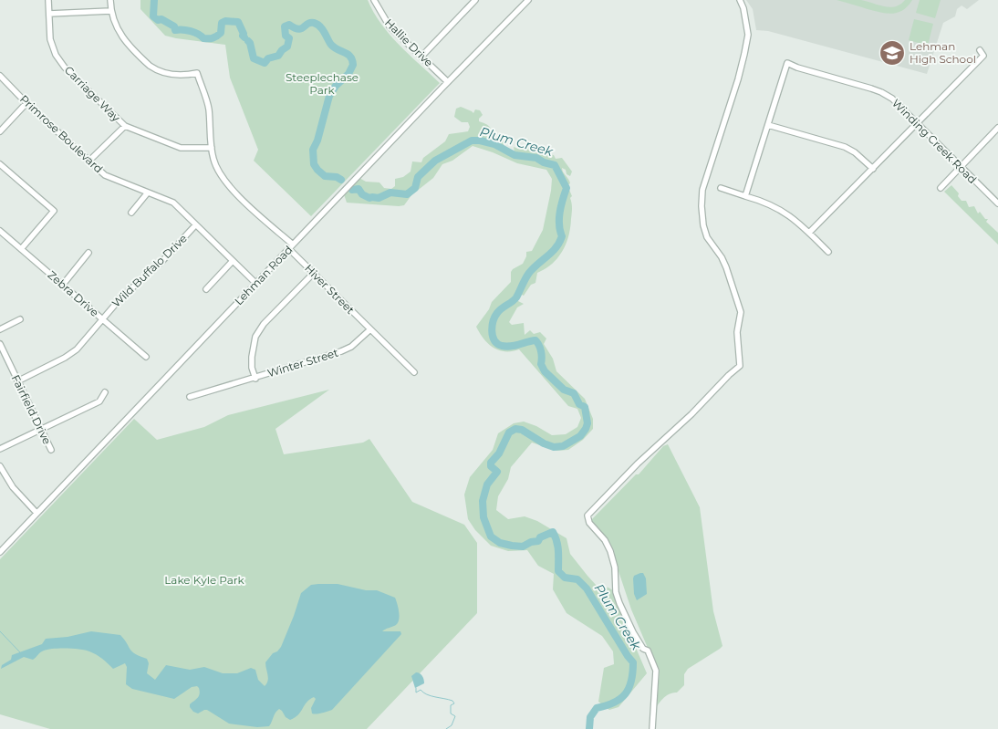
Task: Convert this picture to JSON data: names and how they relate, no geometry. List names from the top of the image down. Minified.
{"streets":{"street":["Hallie Drive","Carriage Way","Primrose Boulevard","Winding Creek Road","Wild Buffalo Drive","Lehman Road","Hiver Street","Zebra Drive","Winter Street","Fairfield Drive"]},"crossings":[["Hallie Drive","Lehman Road"],["Carriage Way","Hiver Street"],["Primrose Boulevard","Wild Buffalo Drive"],["Primrose Boulevard","Lehman Road"],["Wild Buffalo Drive","Zebra Drive"],["Wild Buffalo Drive","Fairfield Drive"],["Lehman Road","Hiver Street"],["Hiver Street","Winter Street"]],"water":["Plum Creek"],"parks":["Steeplechase Park","Lake Kyle Park"],"places":{"school or university":["Lehman High School"]}}
